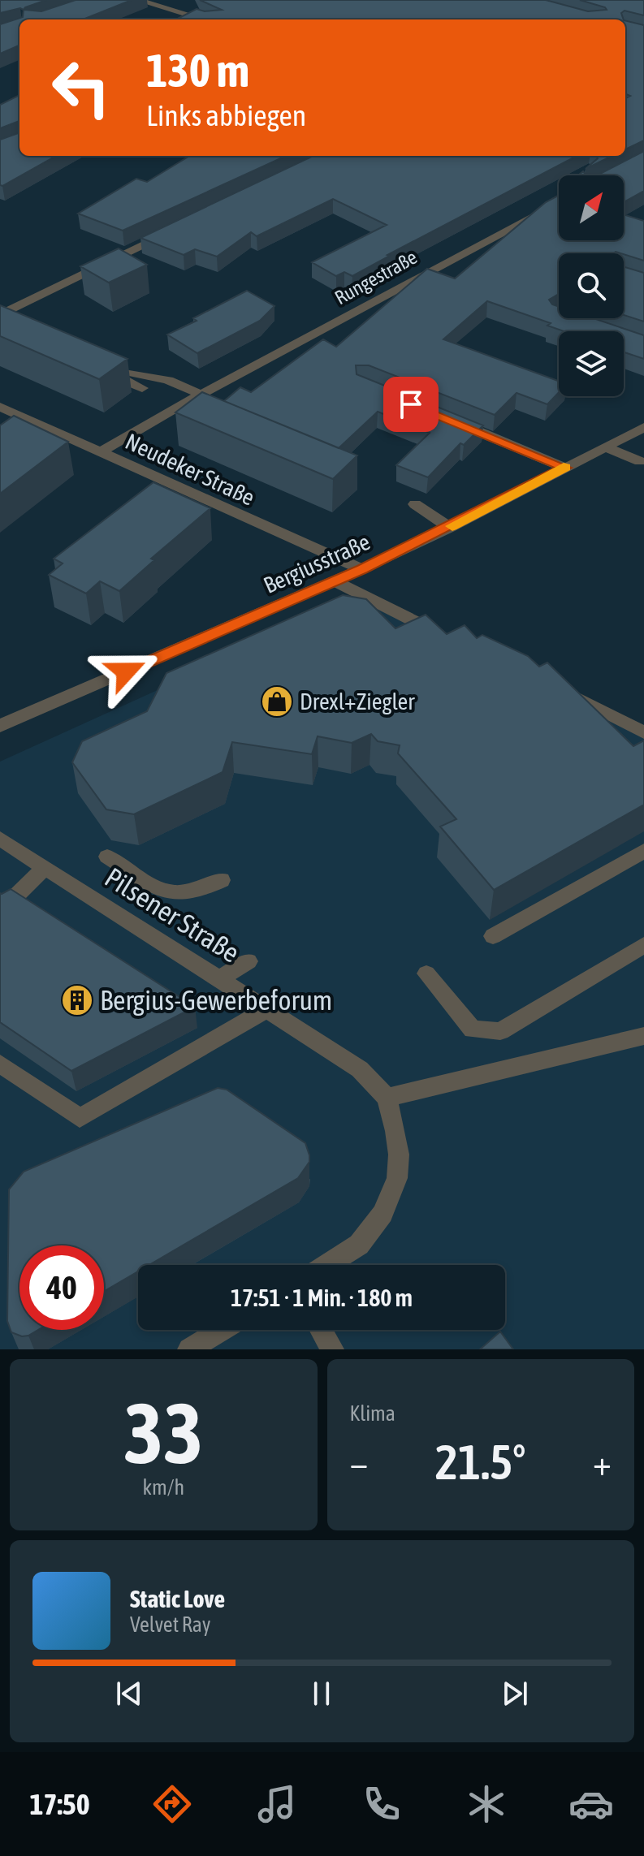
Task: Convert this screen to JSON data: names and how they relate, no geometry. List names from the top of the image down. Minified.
{"streets":{"street":["Rungestraße","Neudeker Straße","Bergiusstraße","Pilsener Straße"]},"crossings":[["Rungestraße","Neudeker Straße"],["Neudeker Straße","Bergiusstraße"]],"places":{"shop":["Drexl+Ziegler"],"building":["Bergius-Gewerbeforum"]},"north":"top right","page":{"turn":["130 m","Links abbiegen"],"limit":"40","trip":"17:51 · 1 Min. · 180 m","tile":[["33","km/h"],"Klima"],"heat":["−","21.5°","+"],"song":["Static Love","Velvet Ray"],"tabs":"17:50"}}
